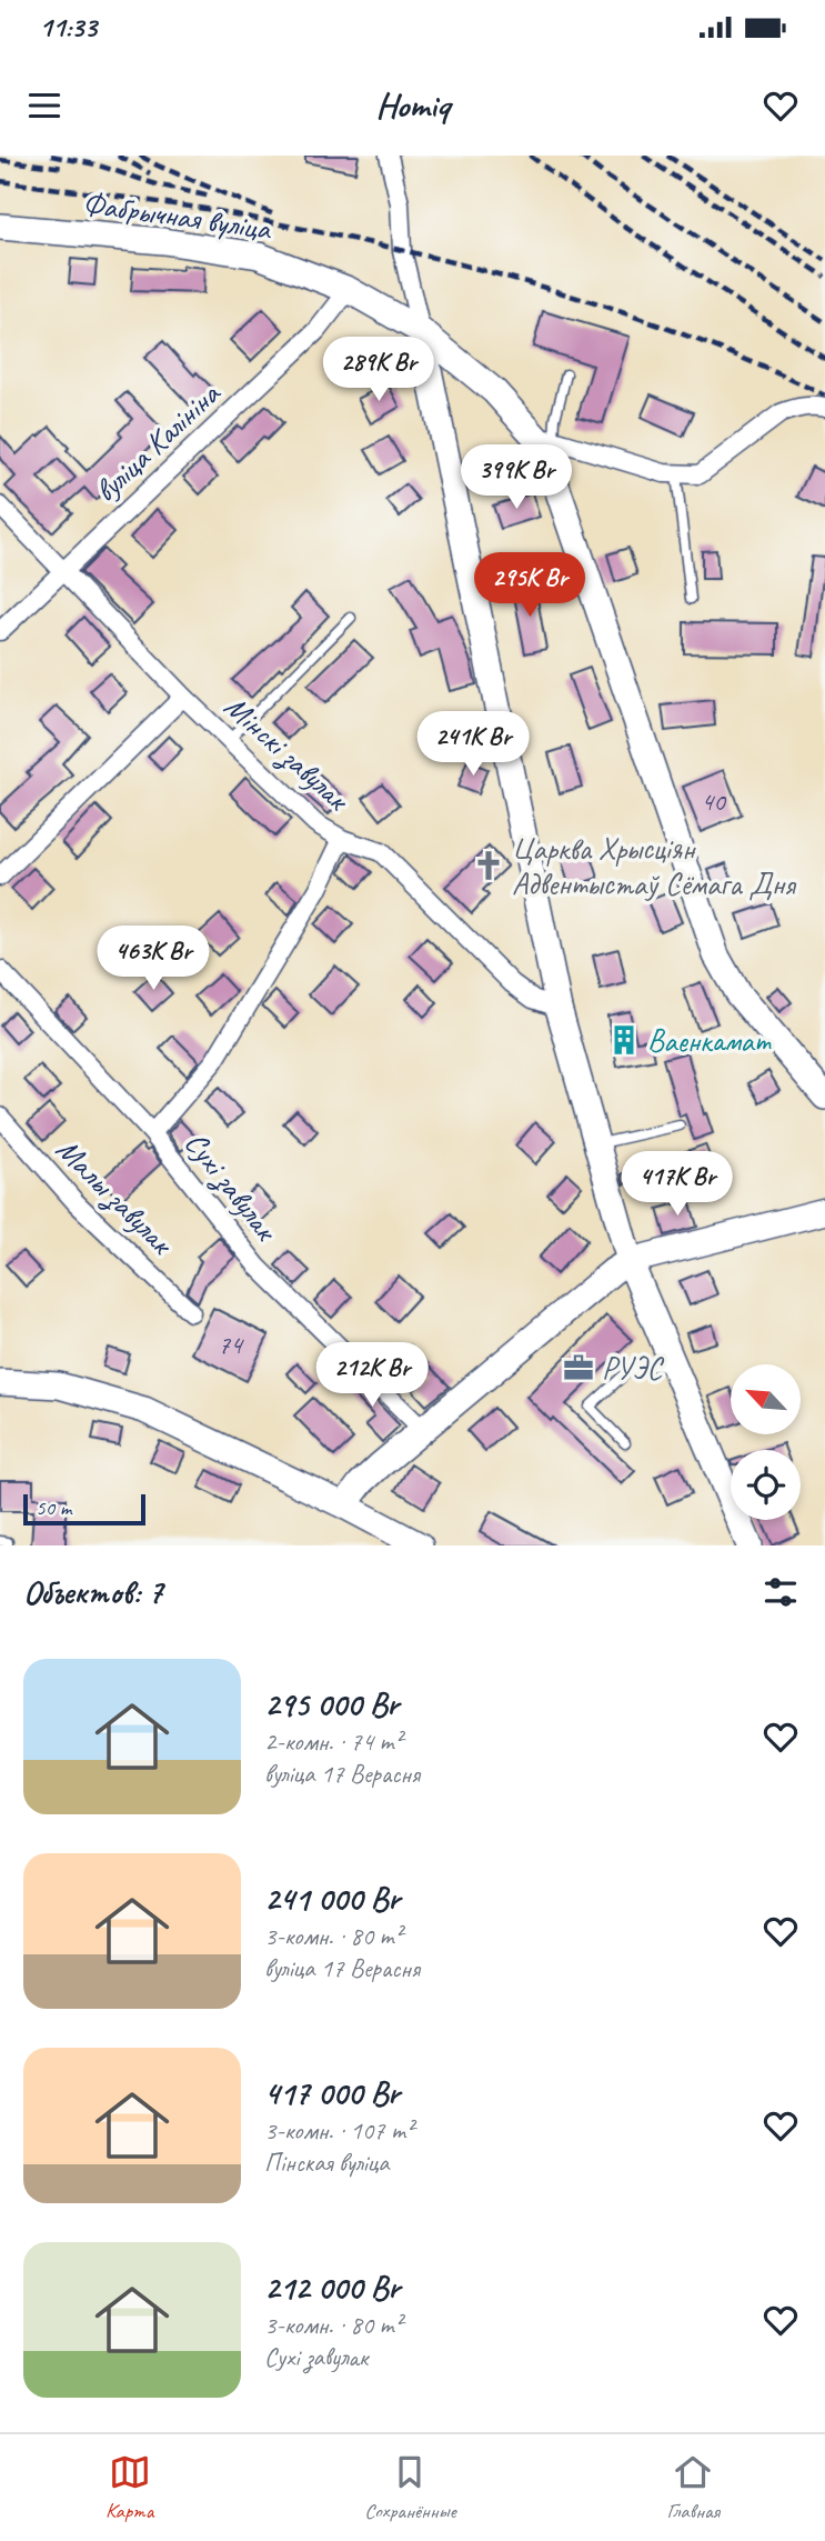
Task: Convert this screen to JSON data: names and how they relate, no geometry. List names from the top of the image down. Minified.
{"streets":{"street":["Фабрычная вуліца","вуліца Калініна","Мінскі завулак","Сухі завулак","Малы завулак"]},"crossings":[["Фабрычная вуліца","вуліца Калініна"],["вуліца Калініна","Мінскі завулак"]],"places":{"church":["Царква Хрысціян Адвентыстаў Сёмага Дня"],"building":["Ваенкамат"],"office":["РУЭС"]},"house_numbers":["40","74"],"scale_bar":"50 m","north":"top left","page":{"status":"11:33","header":"Homiq","price":["289K Br","399K Br","295K Br","241K Br","463K Br","417K Br","212K Br"],"scale":"50 m","heading":"Объектов: 7","list":[{"name":"295 000 Br","note":"2-комн. · 74 m² · вуліца 17 Верасня"},{"name":"241 000 Br","note":"3-комн. · 80 m² · вуліца 17 Верасня"},{"name":"417 000 Br","note":"3-комн. · 107 m² · Пінская вуліца"},{"name":"212 000 Br","note":"3-комн. · 80 m² · Сухі завулак"}],"tabs":["Карта","Сохранённые","Главная"]}}
